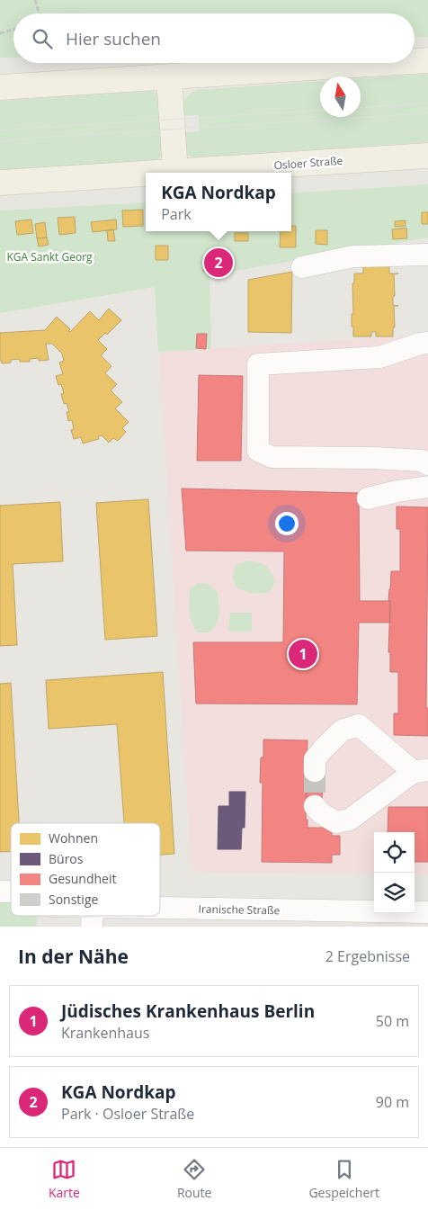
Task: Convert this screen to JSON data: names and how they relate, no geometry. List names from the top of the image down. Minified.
{"streets":{"main road":["Osloer Straße"],"street":["Iranische Straße"]},"parks":["KGA Sankt Georg"],"legend":["Wohnen","Büros","Gesundheit","Sonstige"],"north":"top","page":{"search":"Hier suchen","popup":["KGA Nordkap","Park"],"pins":["2","1"],"heading":["In der Nähe","2 Ergebnisse"],"list":[{"mark":"1","name":"Jüdisches Krankenhaus Berlin","note":"Krankenhaus","value":"50 m"},{"mark":"2","name":"KGA Nordkap","note":"Park · Osloer Straße","value":"90 m"}],"nav":["Karte","Route","Gespeichert"]}}
